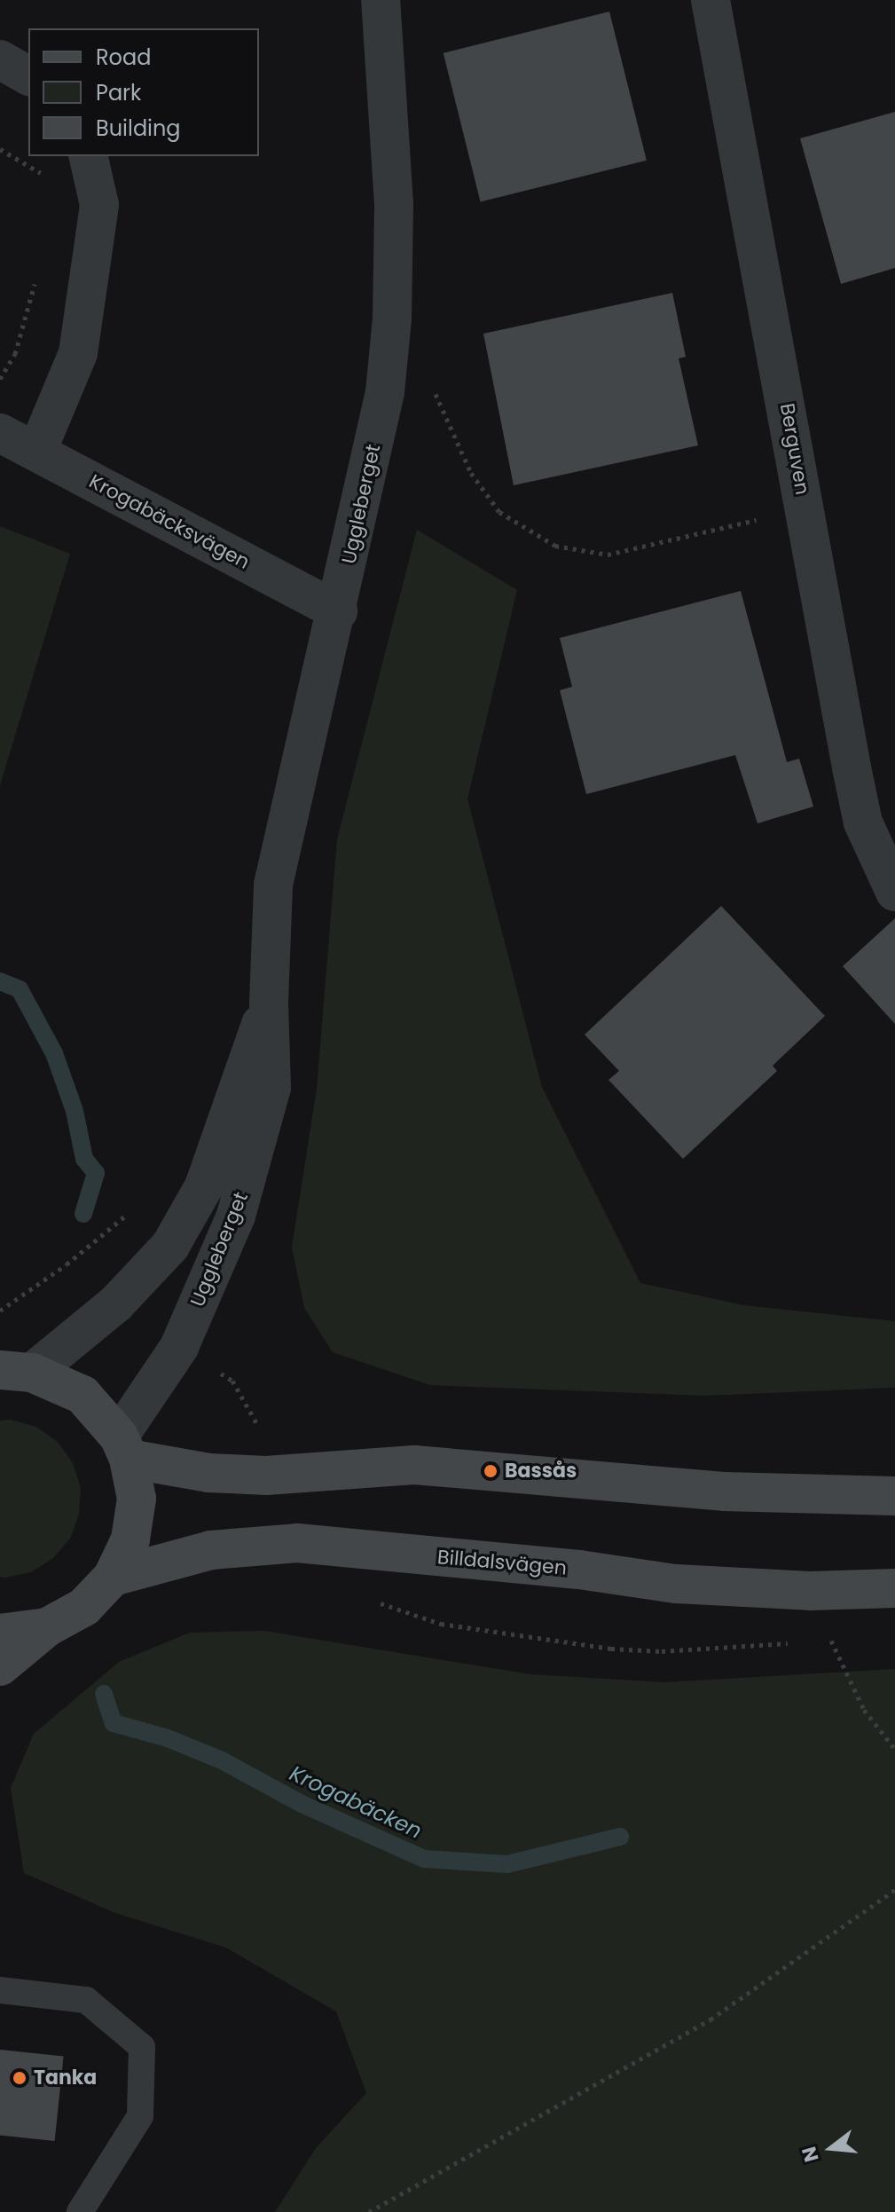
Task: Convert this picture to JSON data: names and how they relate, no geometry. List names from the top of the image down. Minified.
{"streets":{"street":["Berguven","Uggleberget","Krogabäcksvägen","Billdalsvägen"]},"crossings":[["Uggleberget","Krogabäcksvägen"]],"water":["Krogabäcken"],"places":["Bassås","Tanka"],"legend":["Road","Park","Building"],"north":"left"}
